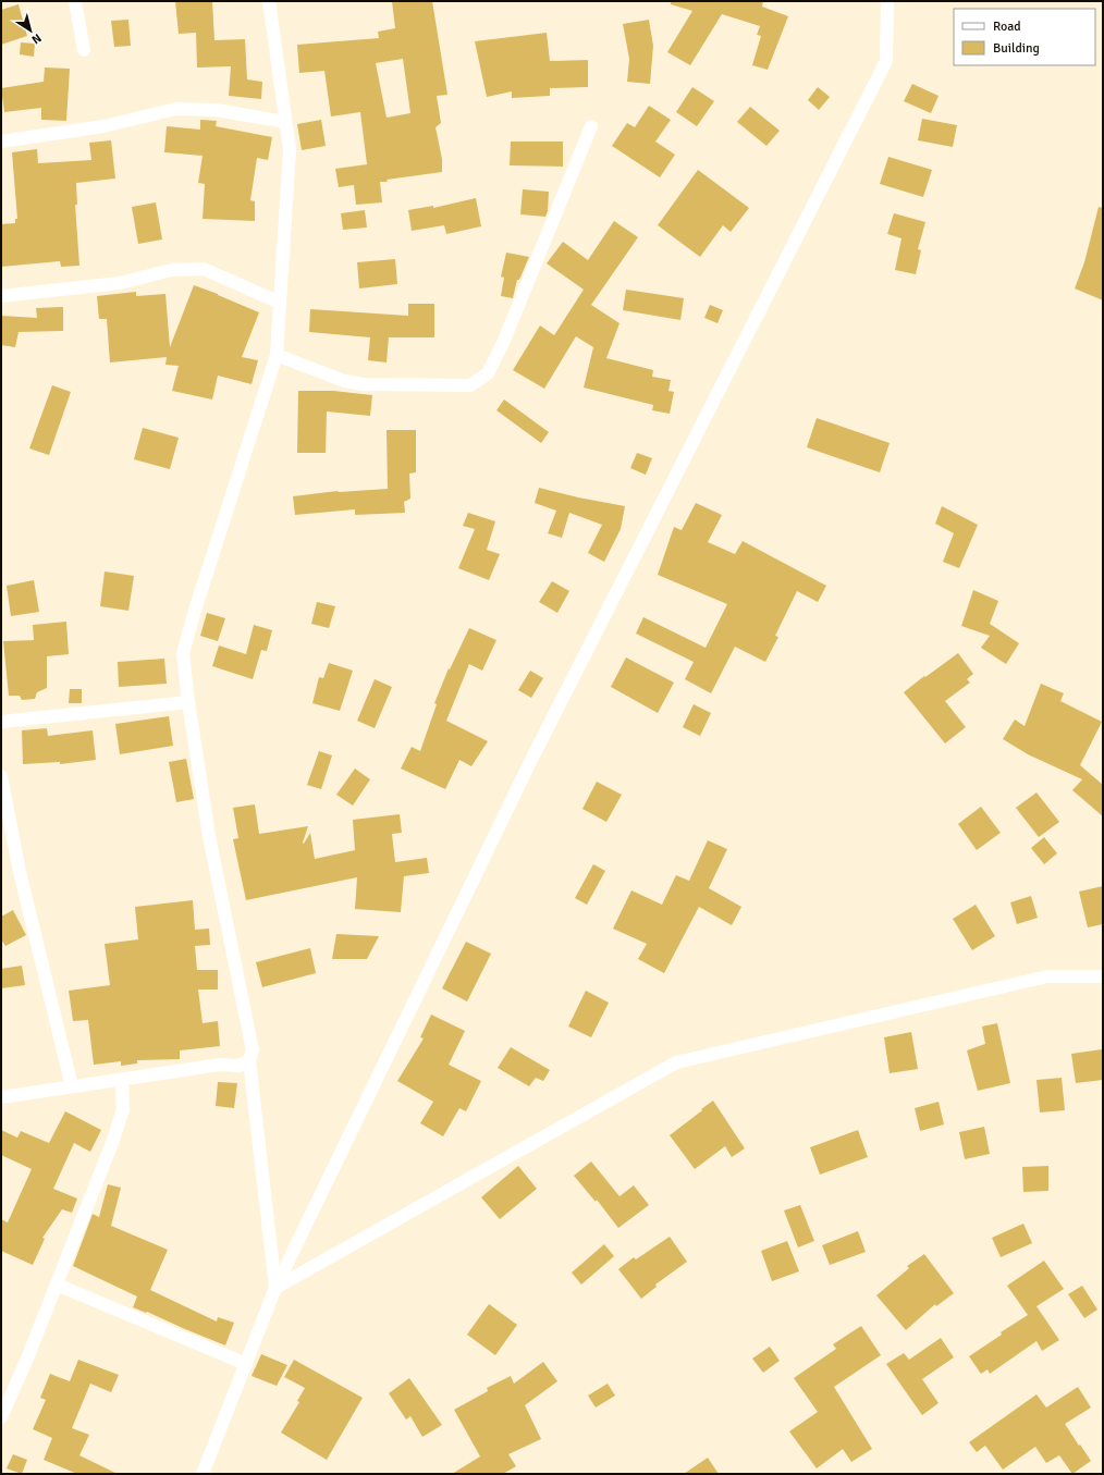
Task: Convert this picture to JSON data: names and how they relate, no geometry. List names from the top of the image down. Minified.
{"legend":["Road","Building"],"north":"bottom right"}
